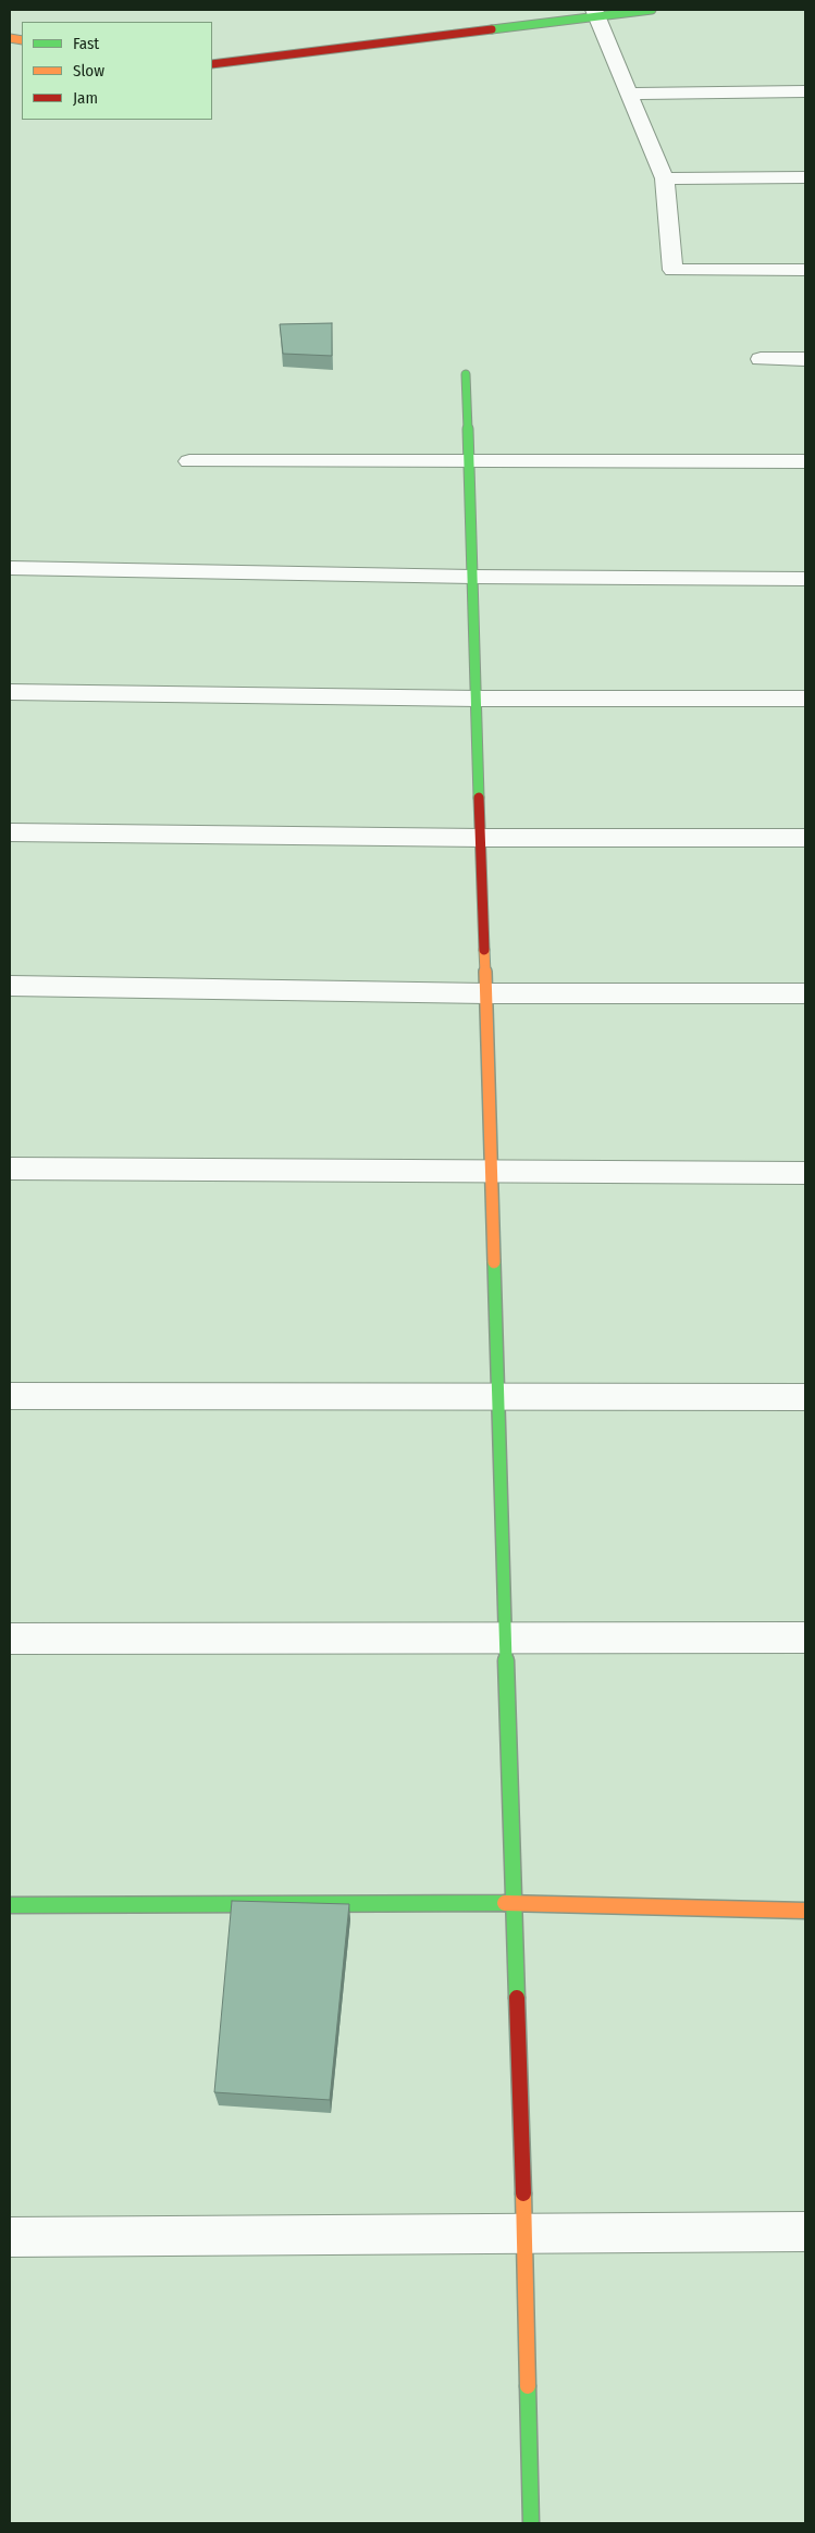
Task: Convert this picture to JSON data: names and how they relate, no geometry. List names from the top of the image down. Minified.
{"legend":["Fast","Slow","Jam"]}
